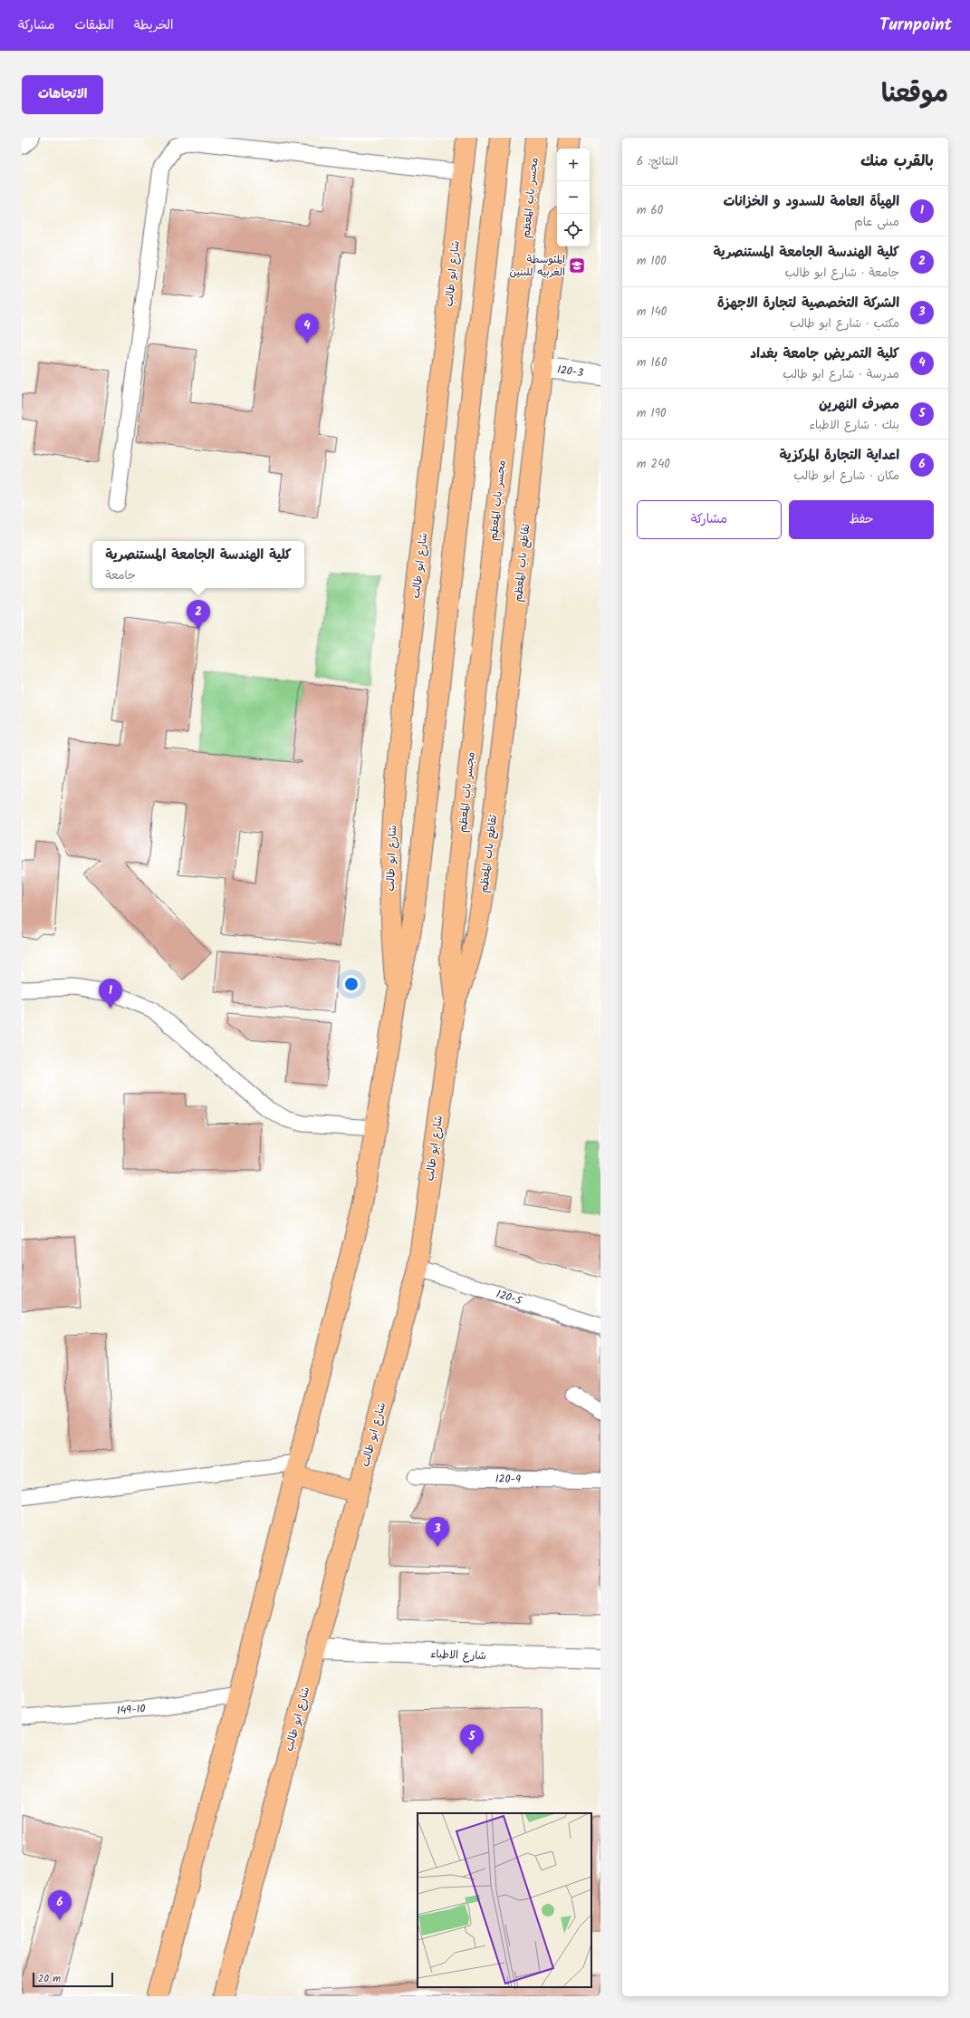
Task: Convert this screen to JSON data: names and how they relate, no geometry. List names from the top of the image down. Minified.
{"streets":{"main road":["مجسر باب المعظم","شارع ابو طالب","تقاطع باب المعظم"],"street":["120-3","شارع الاطباء"],"lane":["120-5","120-9","149-10"]},"crossings":[["مجسر باب المعظم","شارع ابو طالب"],["شارع ابو طالب","تقاطع باب المعظم"],["شارع ابو طالب","120-5"],["شارع ابو طالب","شارع الاطباء"],["شارع ابو طالب","149-10"],["120-3","تقاطع باب المعظم"]],"places":{"school or university":["المتوسطة الغربيه للبنين"]},"scale_bar":"20 m","page":{"header":"Turnpoint","nav":["الخريطة","الطبقات","مشاركة"],"title":"موقعنا","buttons":["الاتجاهات",["حفظ","مشاركة"]],"heading":["بالقرب منك","النتائج: 6"],"map_buttons":["+","−"],"list":[{"mark":"1","name":"الهيأة العامة للسدود و الخزانات","note":"مبنى عام","value":"60 m"},{"mark":"2","name":"كلية الهندسة الجامعة المستنصرية","note":"جامعة · شارع ابو طالب","value":"100 m"},{"mark":"3","name":"الشركة التخصصية لتجارة الاجهزة","note":"مكتب · شارع ابو طالب","value":"140 m"},{"mark":"4","name":"كلية التمريض جامعة بغداد","note":"مدرسة · شارع ابو طالب","value":"160 m"},{"mark":"5","name":"مصرف النهرين","note":"بنك · شارع الاطباء","value":"190 m"},{"mark":"6","name":"اعداية التجارة المركزية","note":"مكان · شارع ابو طالب","value":"240 m"}],"pins":["4","2","1","3","5","6"],"popup":["كلية الهندسة الجامعة المستنصرية","جامعة"],"scale":"20 m"}}
